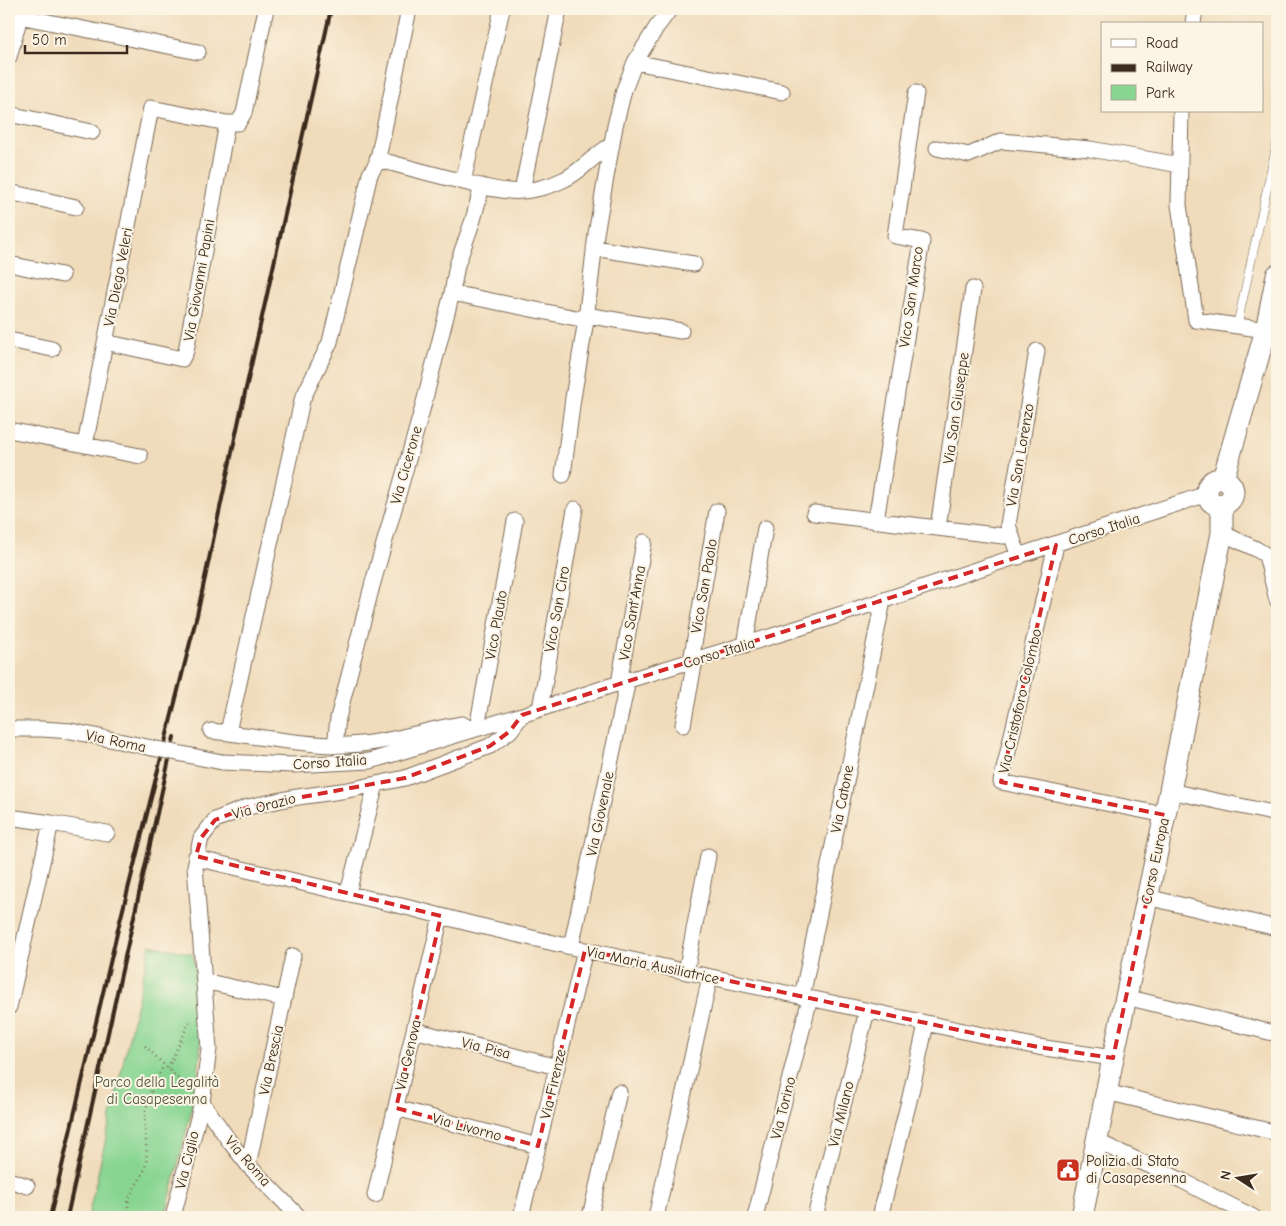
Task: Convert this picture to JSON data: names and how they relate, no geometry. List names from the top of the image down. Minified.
{"streets":{"street":["Via Diego Veleri","Via Giovanni Papini","Vico San Marco","Via San Giuseppe","Via San Lorenzo","Via Cicerone","Corso Italia","Vico San Paolo","Vico San Ciro","Vico Sant'Anna","Vico Plauto","Via Cristoforo Colombo","Via Roma","Via Catone","Via Orazio","Via Giovenale","Corso Europa","Via Maria Ausiliatrice","Via Pisa","Via Genova","Via Brescia","Via Firenze","Via Torino","Via Milano","Via Livorno","Via Ciglio"]},"crossings":[["Via Diego Veleri","Via Giovanni Papini"],["Via San Lorenzo","Corso Italia"],["Corso Italia","Vico San Paolo"],["Corso Italia","Vico San Ciro"],["Corso Italia","Vico Sant'Anna"],["Corso Italia","Vico Plauto"],["Corso Italia","Via Cristoforo Colombo"],["Corso Italia","Via Roma"],["Corso Italia","Via Catone"],["Corso Italia","Via Orazio"],["Corso Italia","Via Giovenale"],["Corso Italia","Corso Europa"],["Vico Sant'Anna","Via Giovenale"],["Via Cristoforo Colombo","Corso Europa"],["Via Roma","Via Orazio"],["Via Roma","Via Brescia"],["Via Roma","Via Ciglio"],["Via Catone","Via Maria Ausiliatrice"],["Via Catone","Via Torino"],["Via Orazio","Via Maria Ausiliatrice"],["Via Orazio","Via Ciglio"],["Via Giovenale","Via Maria Ausiliatrice"],["Via Giovenale","Via Firenze"],["Corso Europa","Via Maria Ausiliatrice"],["Via Maria Ausiliatrice","Via Genova"],["Via Maria Ausiliatrice","Via Firenze"],["Via Maria Ausiliatrice","Via Torino"],["Via Maria Ausiliatrice","Via Milano"],["Via Pisa","Via Genova"],["Via Pisa","Via Firenze"],["Via Genova","Via Livorno"],["Via Firenze","Via Livorno"]],"parks":["Parco della Legalità di Casapesenna"],"places":{"public building":["Polizia di Stato di Casapesenna"]},"legend":["Road","Railway","Park"],"scale_bar":"50 m","north":"left"}
